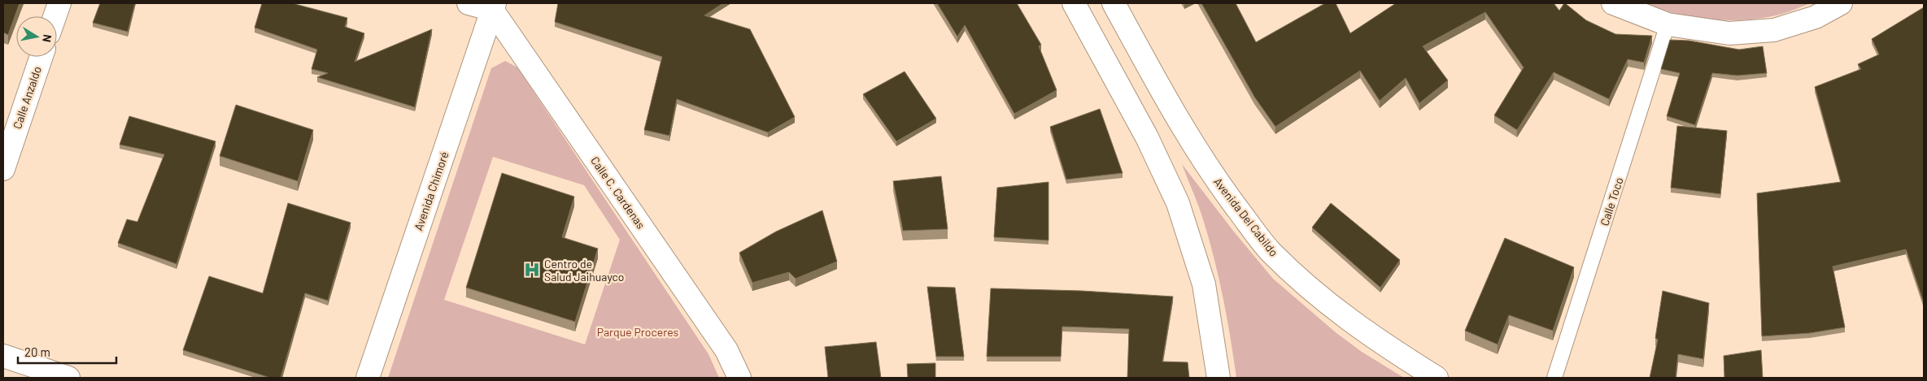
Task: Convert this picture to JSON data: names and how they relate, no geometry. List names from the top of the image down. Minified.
{"streets":{"street":["Calle Anzaldo","Avenida Chimoré","Calle C. Cardenas","Avenida Del Cabildo"],"lane":["Calle Toco"]},"crossings":[["Avenida Chimoré","Calle C. Cardenas"]],"parks":["Parque Proceres"],"places":{"hospital":["Centro de Salud Jaihuayco"]},"scale_bar":"20 m","north":"right"}
